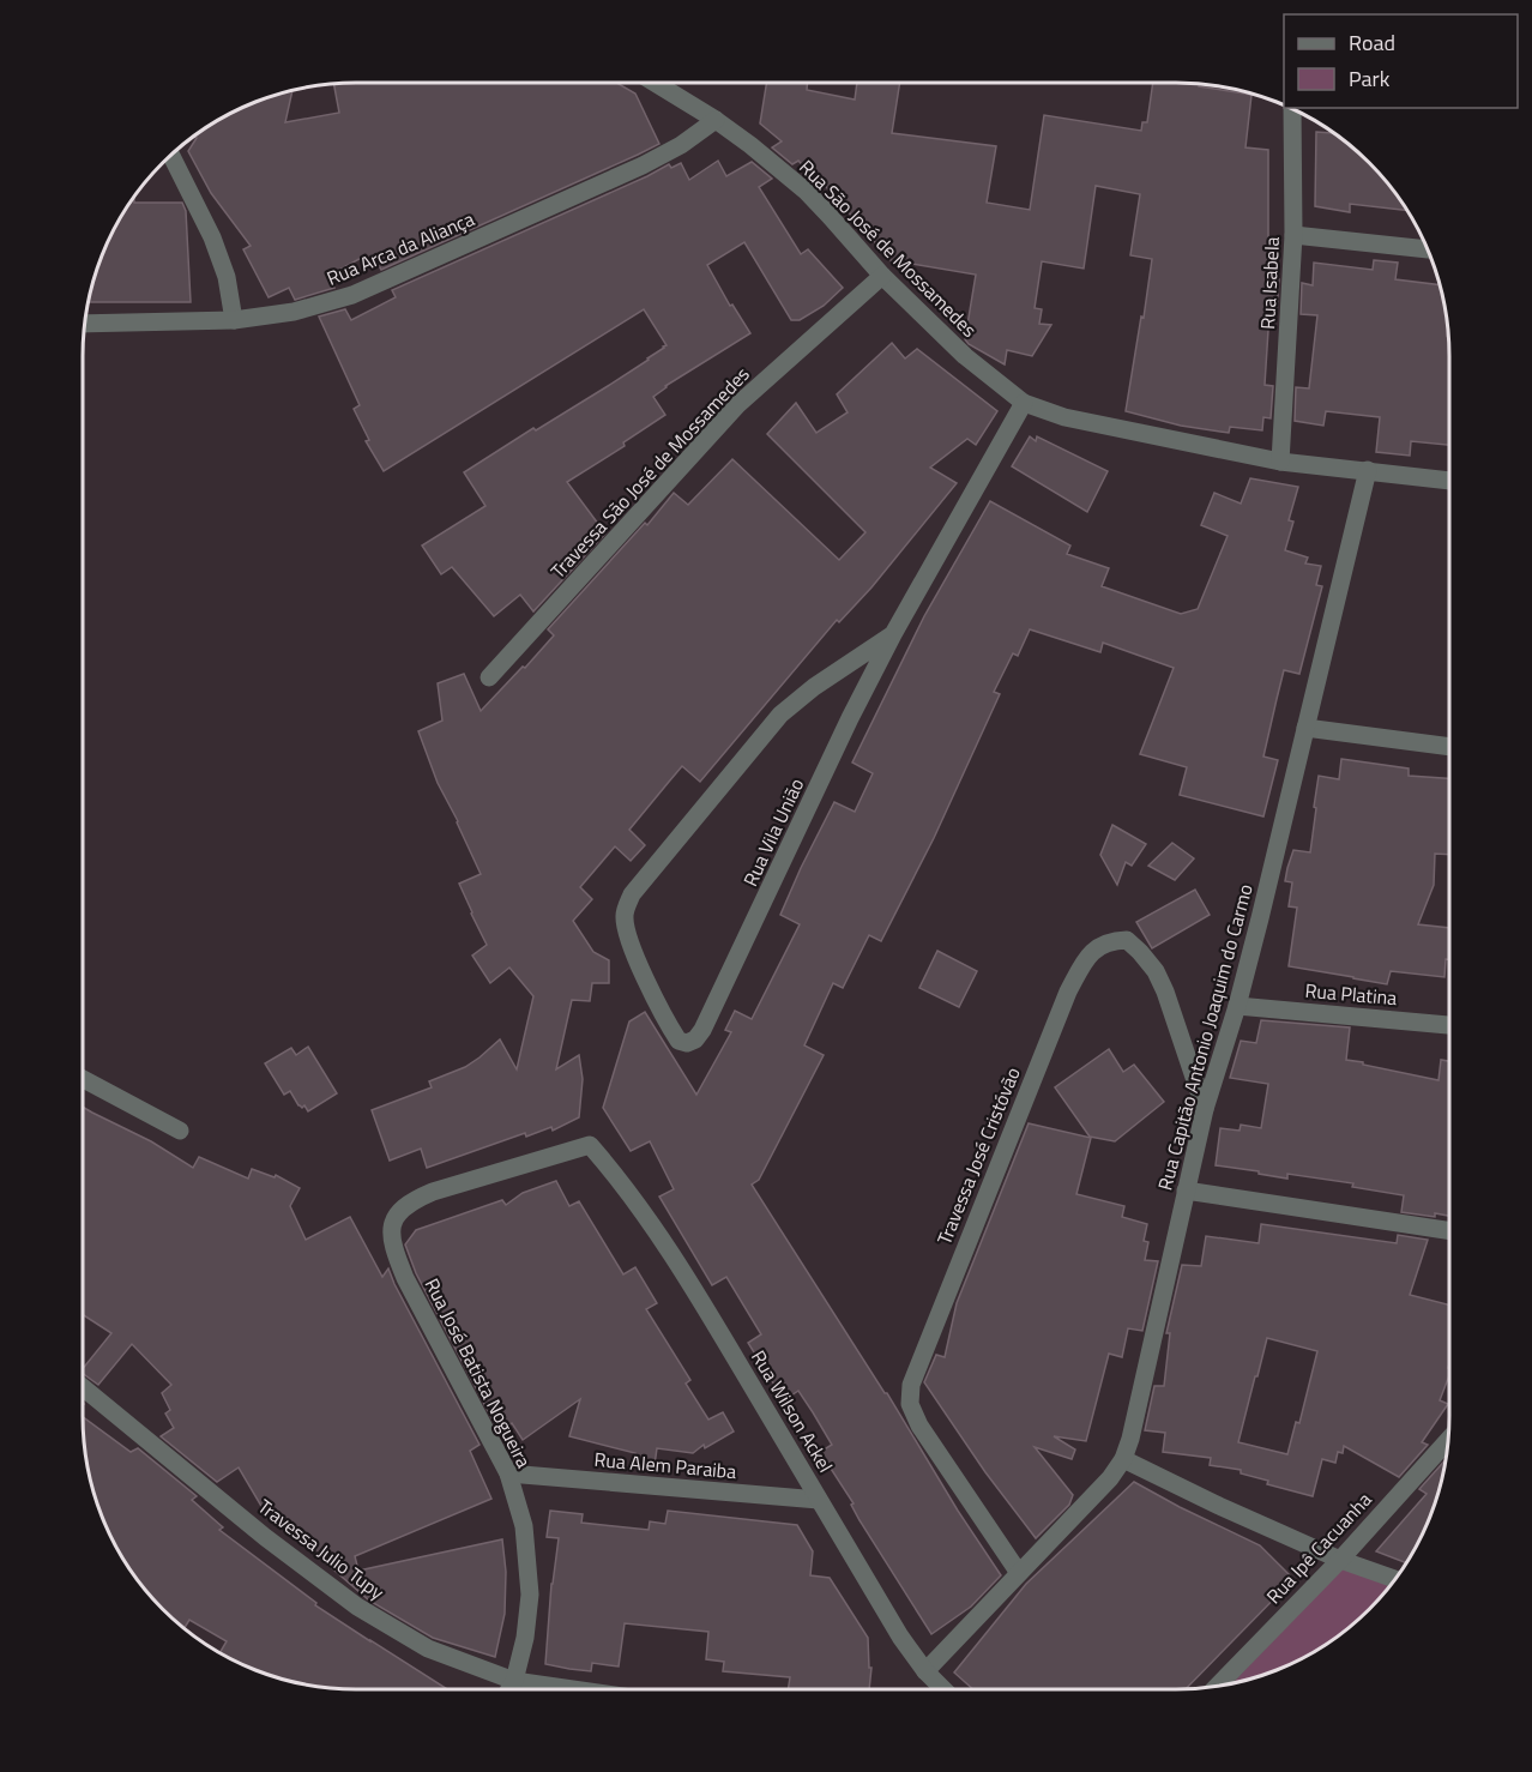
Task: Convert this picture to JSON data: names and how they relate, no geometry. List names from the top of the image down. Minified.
{"streets":{"street":["Rua Arca da Aliança","Rua São José de Mossamedes","Rua Isabela","Travessa São José de Mossamedes","Rua Vila União","Rua Platina","Rua Capitão Antonio Joaquim do Carmo","Travessa José Cristóvão","Rua José Batista Nogueira","Rua Wilson Ackel","Rua Alem Paraiba","Rua Ipê Cacuanha","Travessa Julio Tupy"]},"crossings":[["Rua Arca da Aliança","Rua São José de Mossamedes"],["Rua São José de Mossamedes","Rua Isabela"],["Rua São José de Mossamedes","Travessa São José de Mossamedes"],["Rua São José de Mossamedes","Rua Vila União"],["Rua São José de Mossamedes","Rua Capitão Antonio Joaquim do Carmo"],["Rua Platina","Rua Capitão Antonio Joaquim do Carmo"],["Rua Capitão Antonio Joaquim do Carmo","Travessa José Cristóvão"],["Rua Capitão Antonio Joaquim do Carmo","Rua Wilson Ackel"],["Rua José Batista Nogueira","Rua Wilson Ackel"],["Rua José Batista Nogueira","Rua Alem Paraiba"],["Rua José Batista Nogueira","Travessa Julio Tupy"],["Rua Wilson Ackel","Rua Alem Paraiba"]],"legend":["Road","Park"]}
